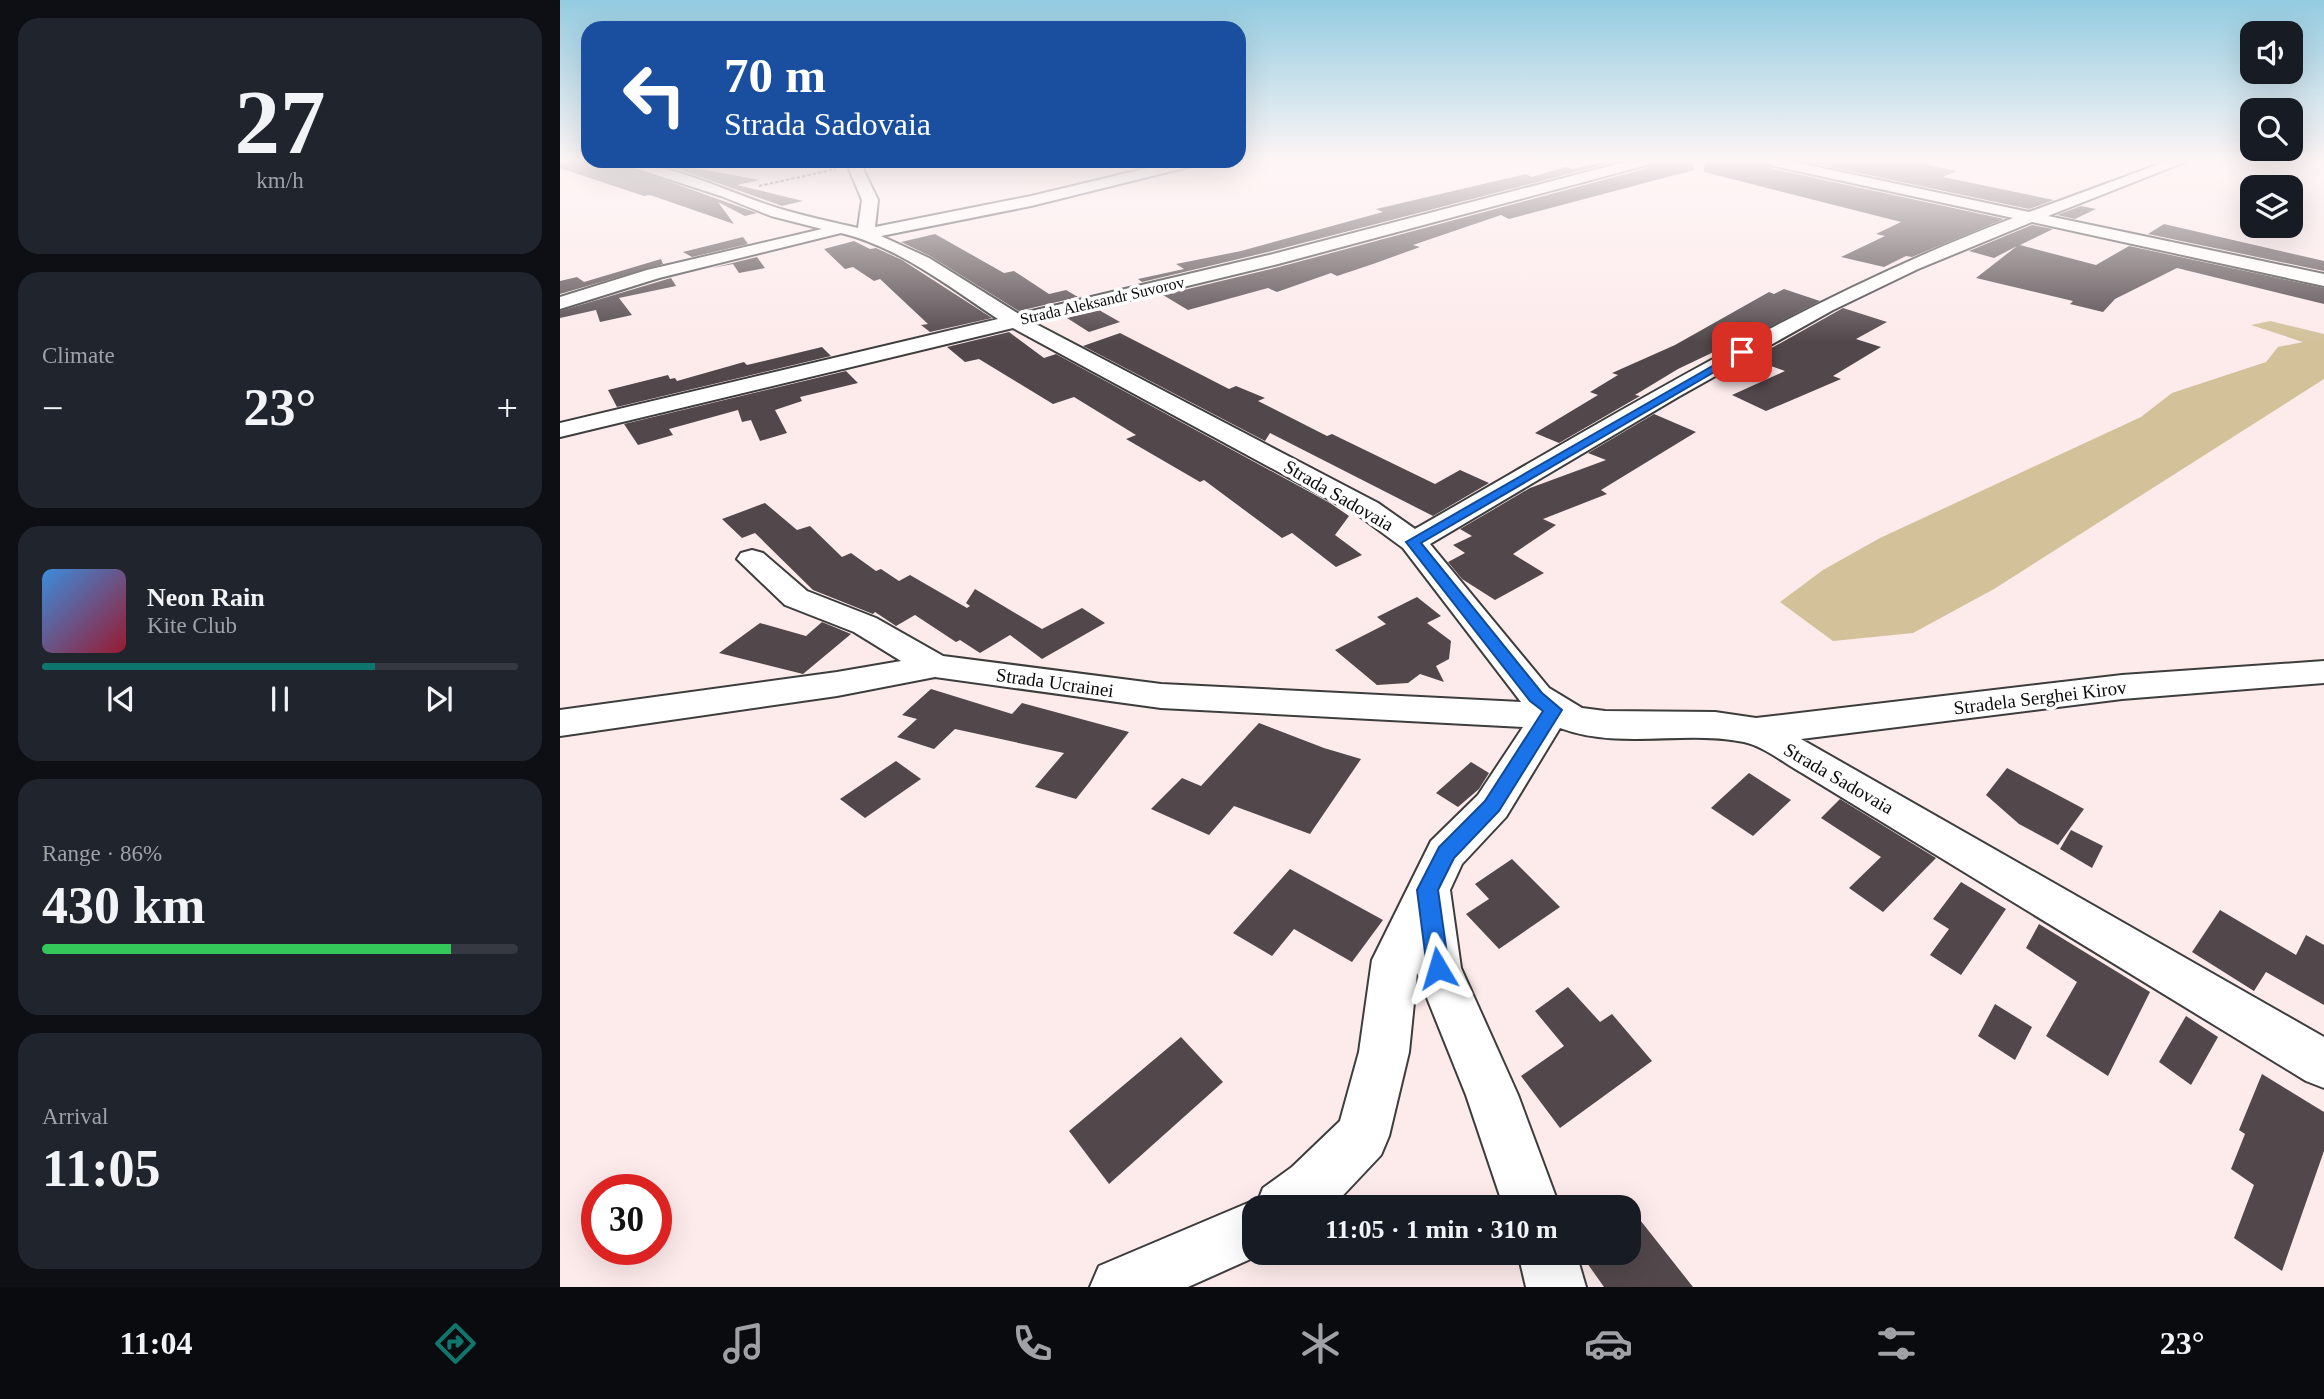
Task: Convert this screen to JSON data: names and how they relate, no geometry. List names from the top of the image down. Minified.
{"streets":{"street":["Strada Aleksandr Suvorov","Strada Sadovaia","Strada Ucrainei","Stradela Serghei Kirov"]},"crossings":[["Strada Aleksandr Suvorov","Strada Sadovaia"],["Strada Sadovaia","Strada Ucrainei"],["Strada Sadovaia","Stradela Serghei Kirov"]],"page":{"tile":[["27","km/h"],"Climate",["Range · 86%","430 km"],["Arrival","11:05"]],"turn":["70 m","Strada Sadovaia"],"heat":["−","23°","+"],"song":["Neon Rain","Kite Club"],"limit":"30","trip":"11:05 · 1 min · 310 m","tabs":["11:04","23°"]}}
